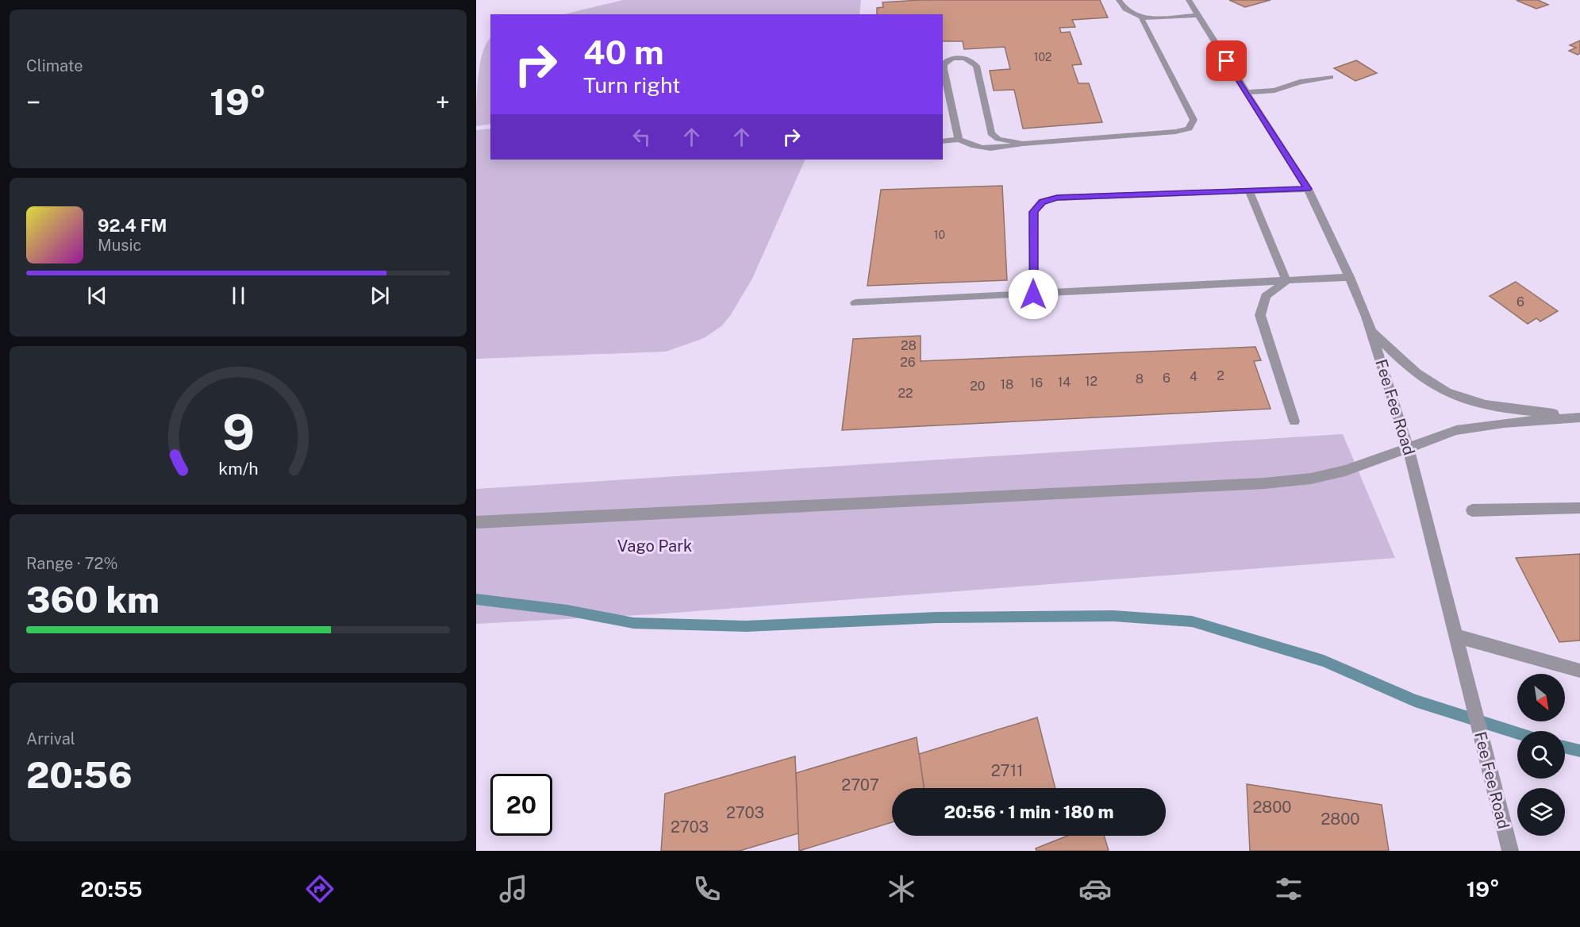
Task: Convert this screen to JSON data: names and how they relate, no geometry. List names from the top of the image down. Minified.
{"streets":{"street":["Fee Fee Road"]},"parks":["Vago Park"],"house_numbers":["102","10","6","28","26","2","4","6","8","12","14","16","18","20","22","2711","2707","2800","2703","2800","2703"],"north":"bottom right","page":{"tile":["Climate",["Range · 72%","360 km"],["Arrival","20:56"]],"turn":["40 m","Turn right"],"heat":["−","19°","+"],"song":["92.4 FM","Music"],"limit":"20","trip":"20:56 · 1 min · 180 m","tabs":["20:55","19°"],"gauge":["9","km/h"]}}
